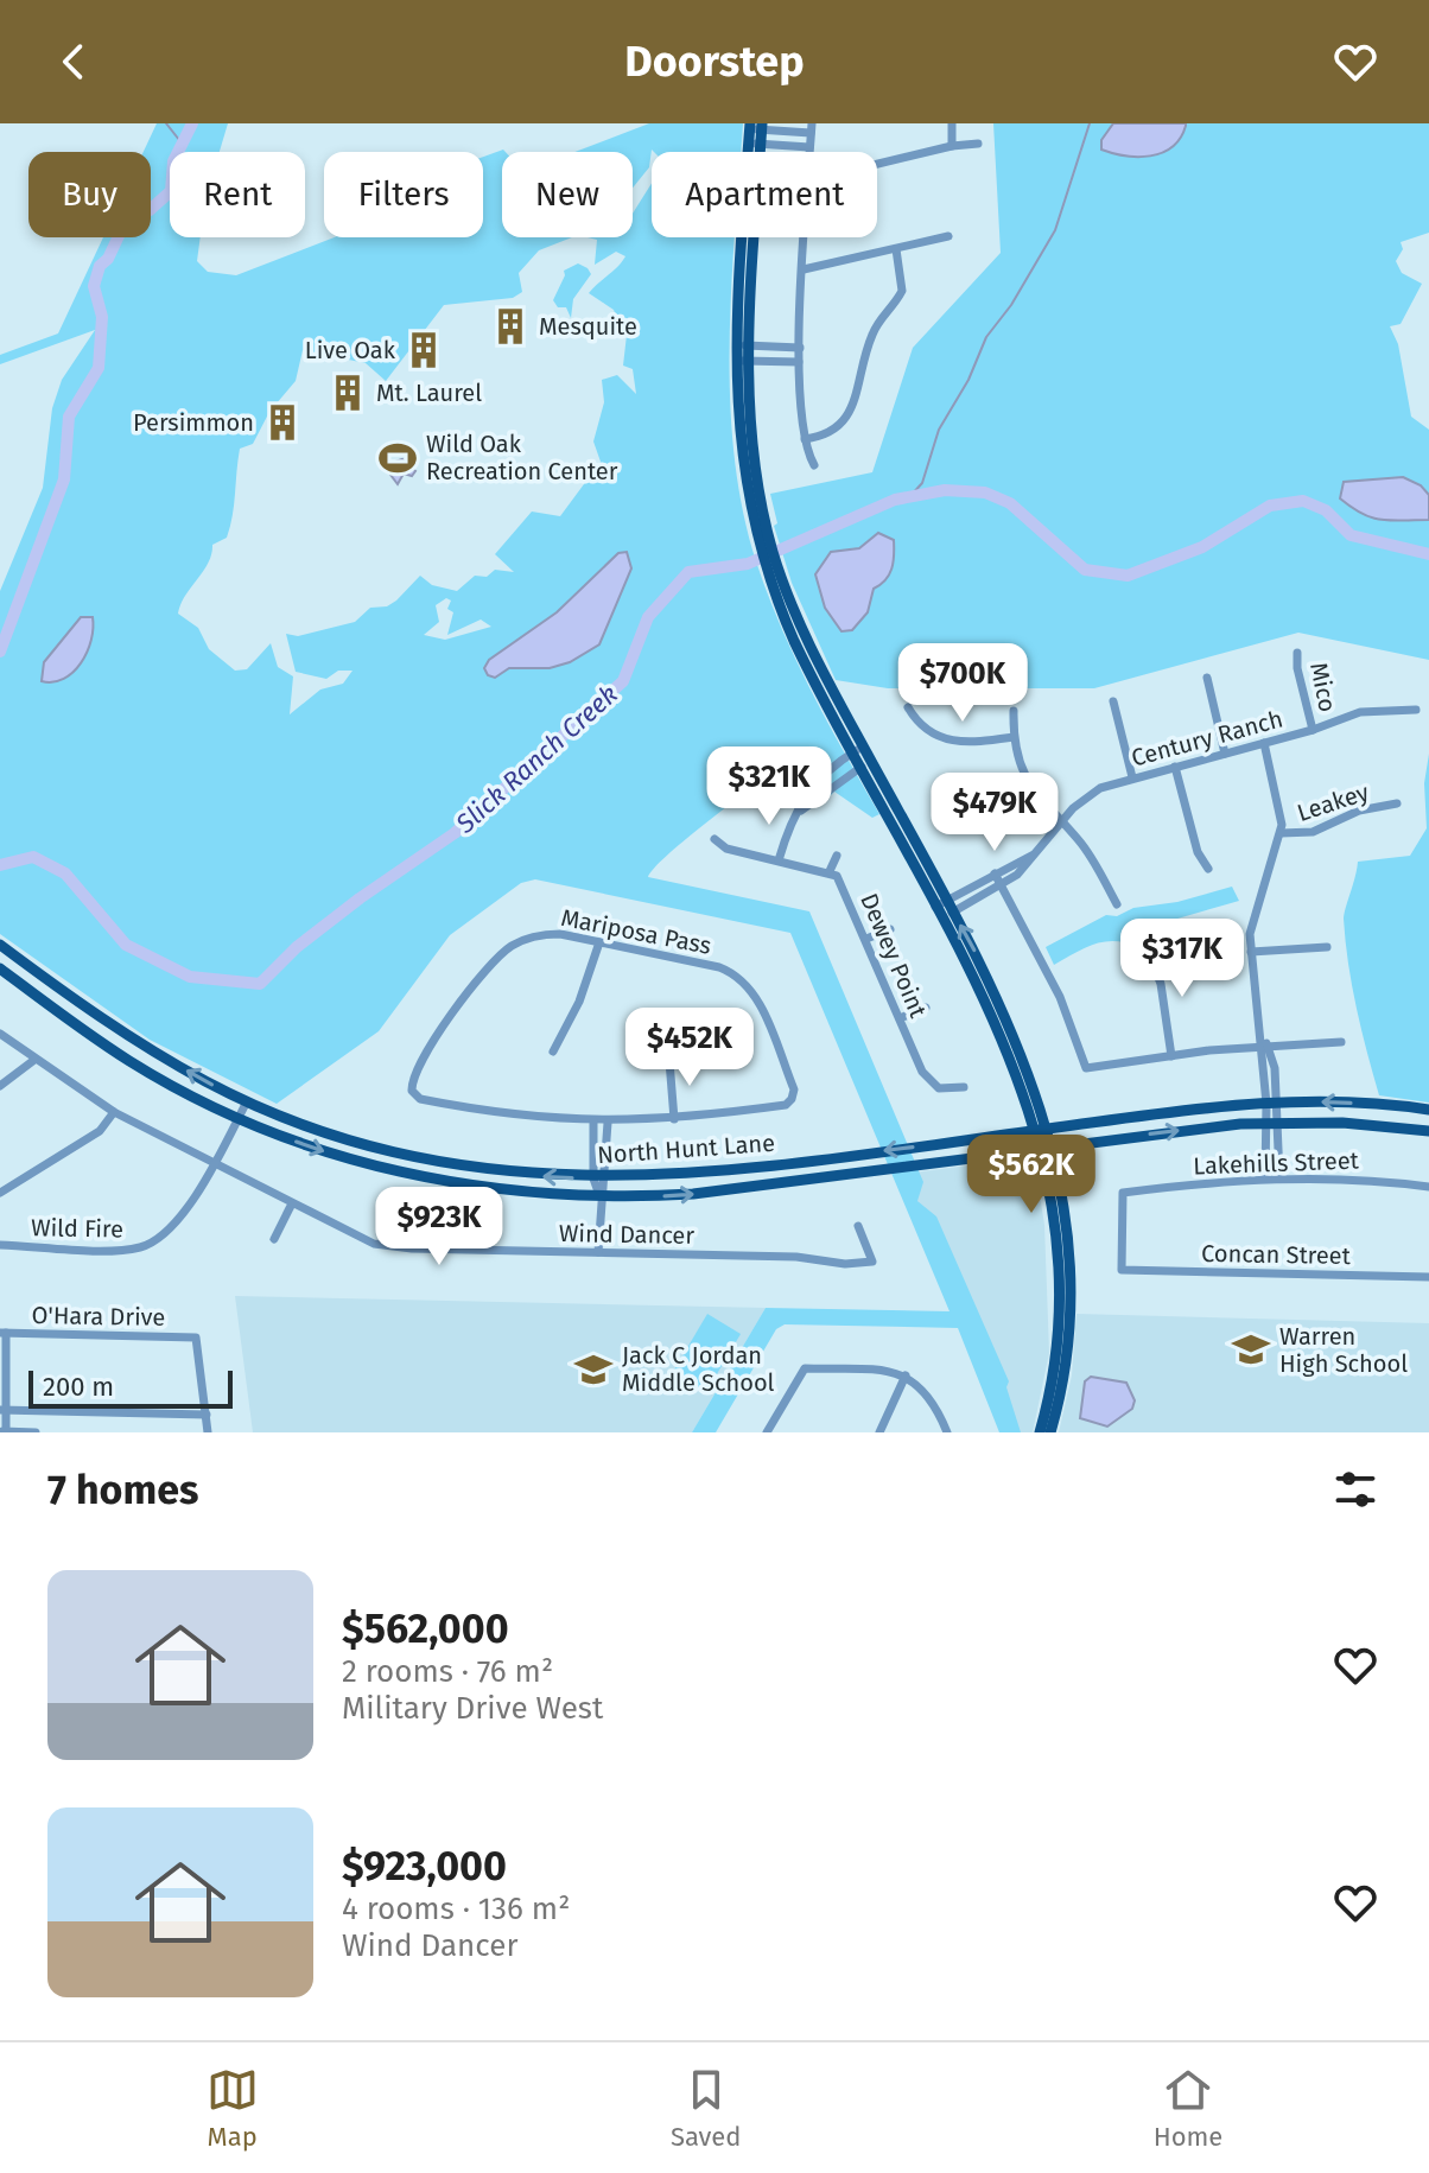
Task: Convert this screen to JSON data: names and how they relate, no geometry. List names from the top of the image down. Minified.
{"streets":{"main road":["North Hunt Lane"],"street":["Mico","Century Ranch","Leakey","Mariposa Pass","Dewey Point","Lakehills Street","Wild Fire","Wind Dancer","Concan Street","O'Hara Drive"]},"crossings":[["Mico","Century Ranch"],["North Hunt Lane","Wild Fire"],["Lakehills Street","Concan Street"],["Wild Fire","Wind Dancer"]],"water":["Slick Ranch Creek"],"places":{"building":["Mesquite","Live Oak","Mt. Laurel","Persimmon"],"sports":["Wild Oak Recreation Center"],"school or university":["Warren High School","Jack C Jordan Middle School"]},"scale_bar":"200 m","page":{"header":"Doorstep","chip":["Buy","Rent","Filters","New","Apartment"],"price":["$700K","$321K","$479K","$317K","$452K","$562K","$923K"],"scale":"200 m","heading":"7 homes","list":[{"name":"$562,000","note":"2 rooms · 76 m² · Military Drive West"},{"name":"$923,000","note":"4 rooms · 136 m² · Wind Dancer"}],"tabs":["Map","Saved","Home"]}}
